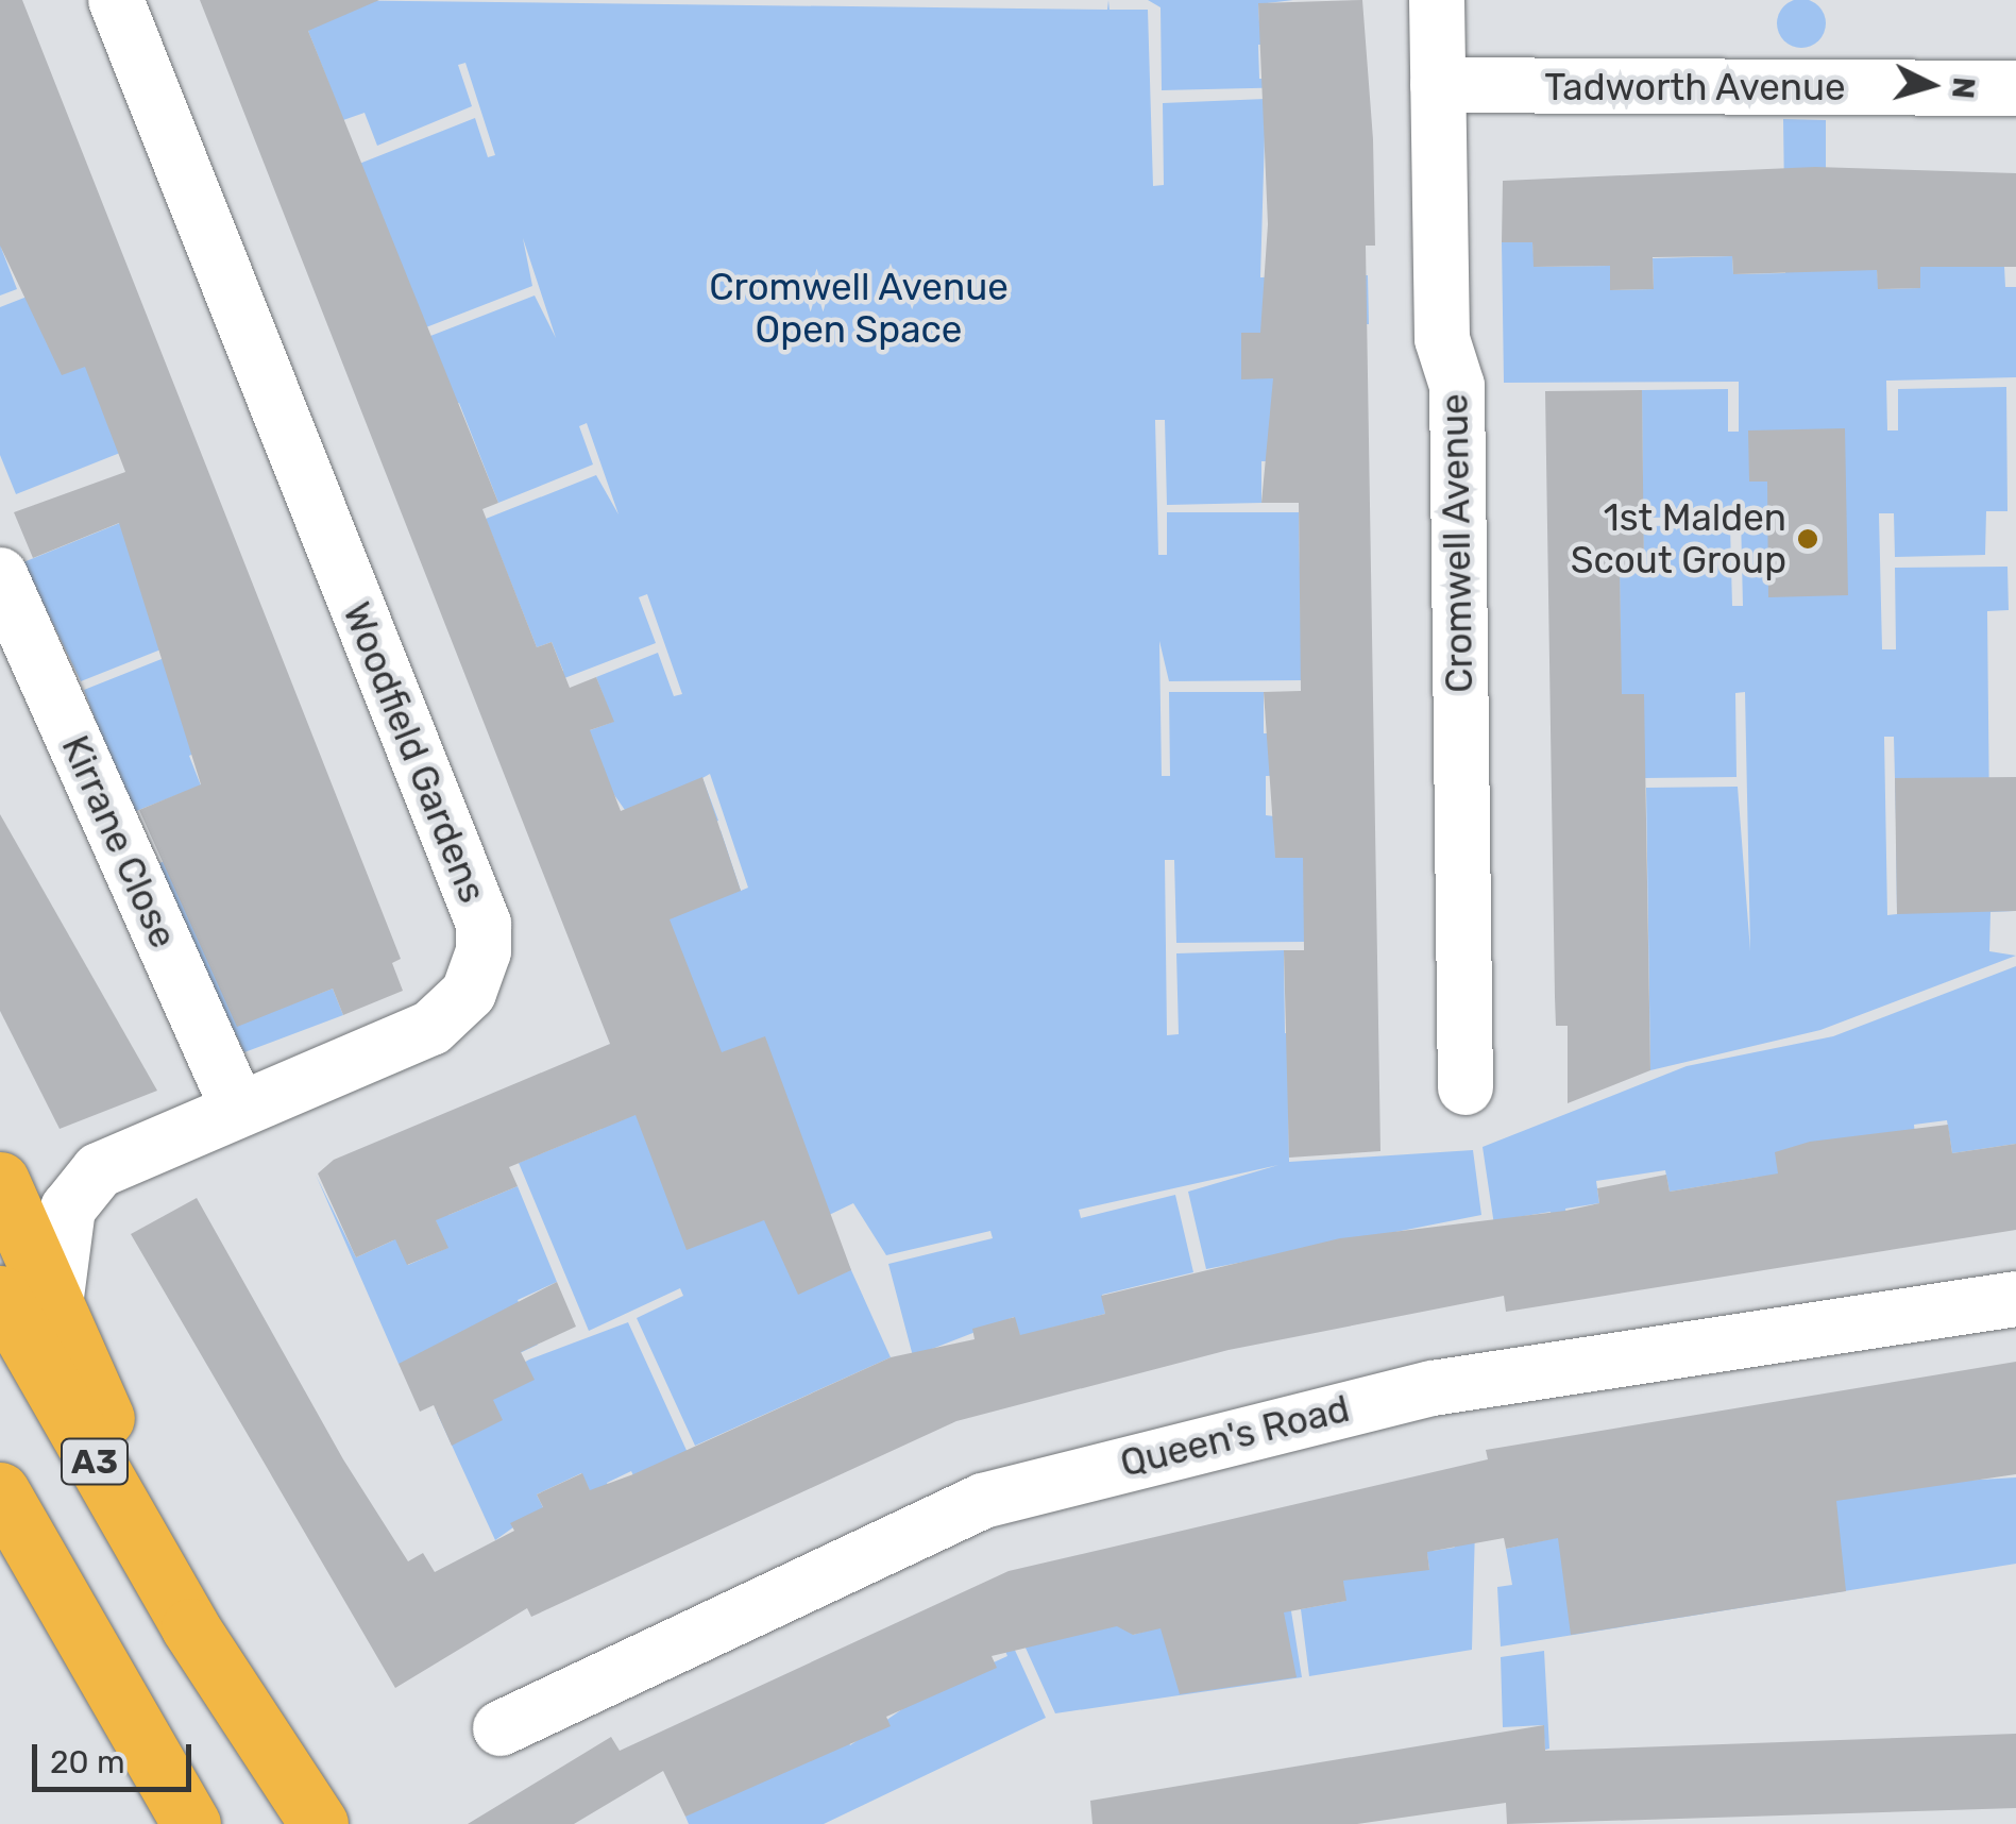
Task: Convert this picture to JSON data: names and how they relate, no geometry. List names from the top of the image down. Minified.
{"streets":{"highway":["A3"],"street":["Tadworth Avenue","Cromwell Avenue","Woodfield Gardens","Kirrane Close","Queen's Road"]},"crossings":[["Tadworth Avenue","Cromwell Avenue"],["Woodfield Gardens","Kirrane Close"]],"parks":["Cromwell Avenue Open Space"],"places":["1st Malden Scout Group"],"scale_bar":"20 m","north":"right"}
